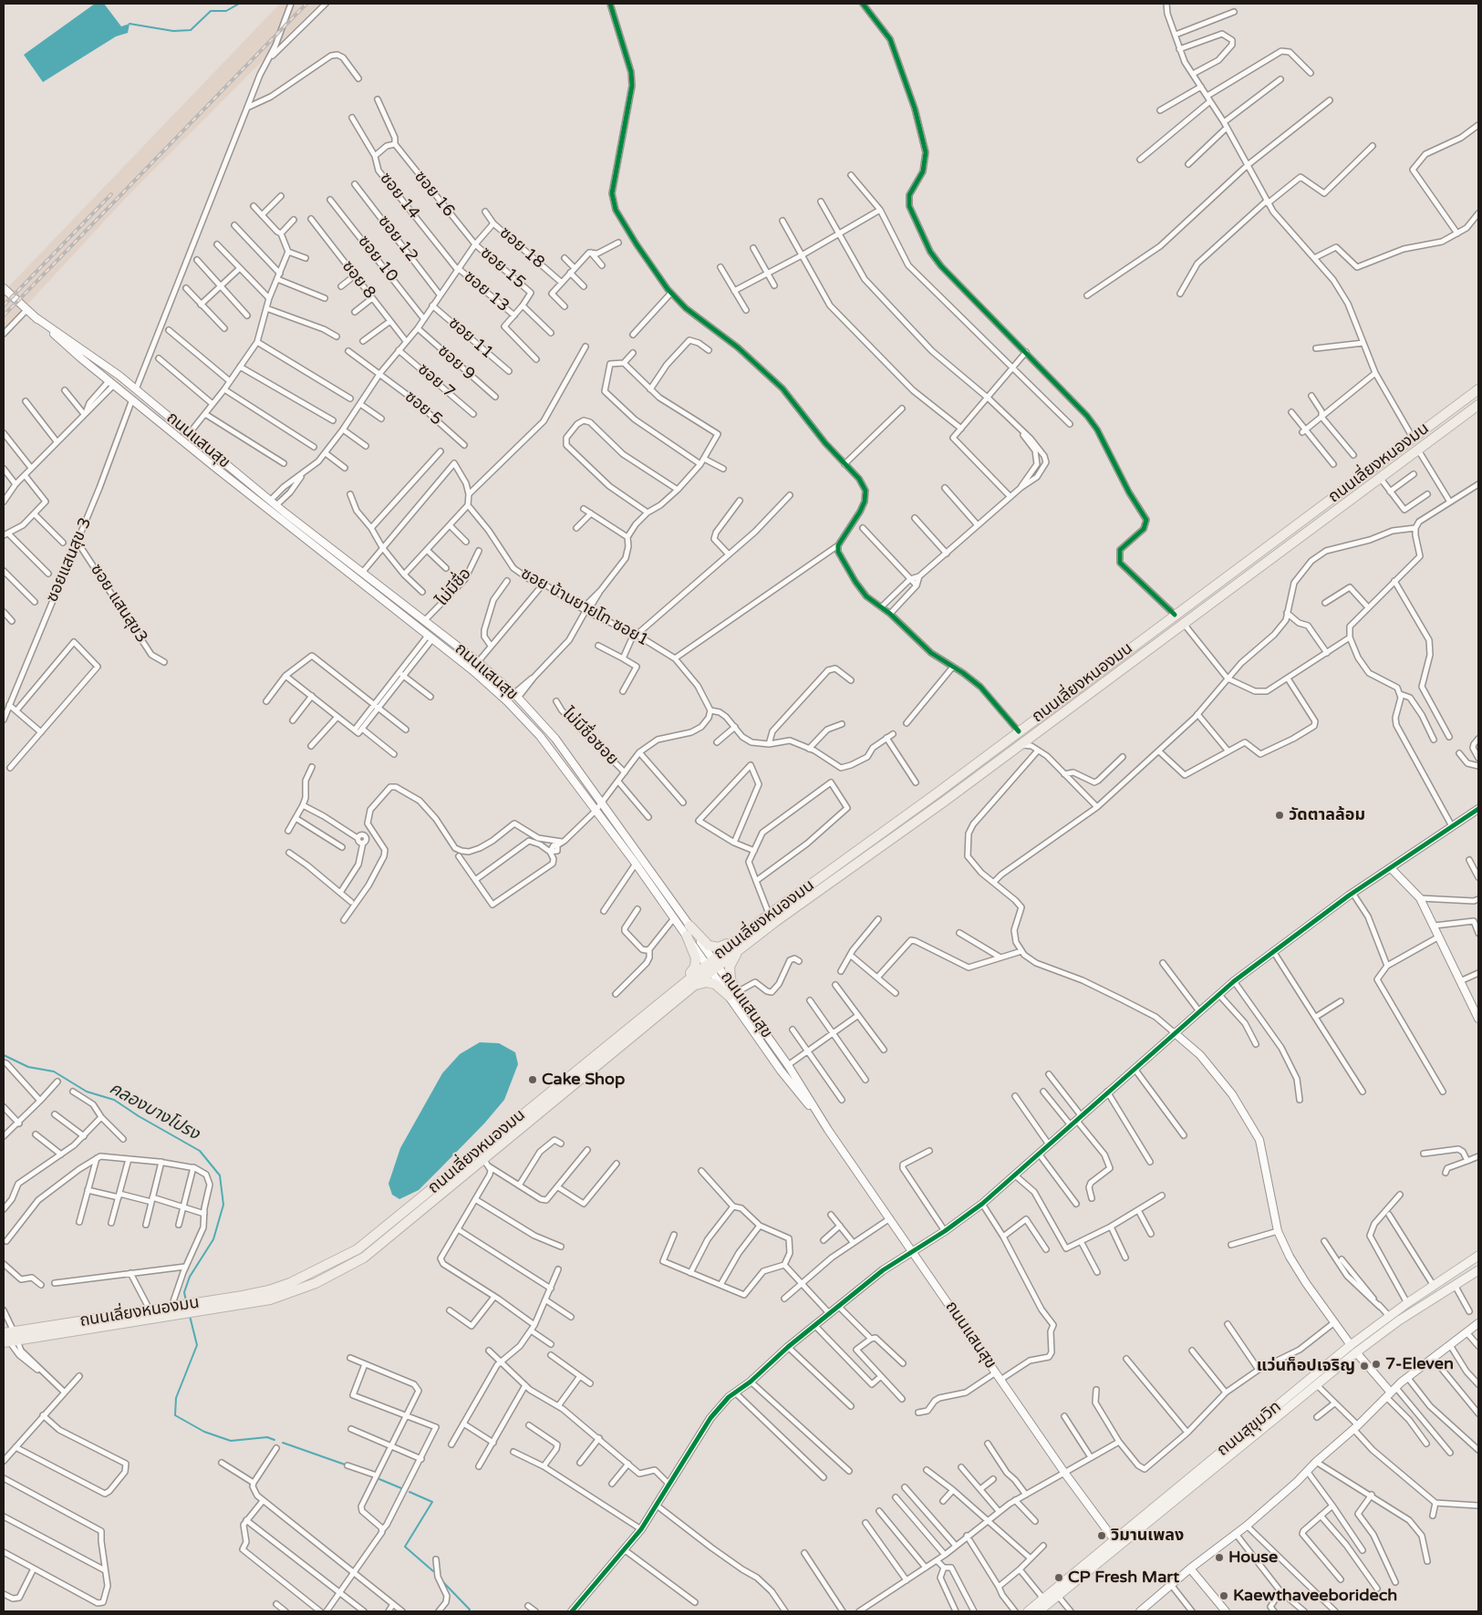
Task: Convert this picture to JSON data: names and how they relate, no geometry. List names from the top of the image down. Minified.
{"streets":{"highway":["ถนนเลี่ยงหนองมน"],"main road":["ถนนแสนสุข","ถนนสุขุมวิท"],"street":["ซอย 16","ซอย 14","ซอย 12","ซอย 18","ซอย 10","ซอย 15","ซอย 8","ซอย 13","ซอย 11","ซอย 9","ซอย 7","ซอย 5","ซอยแสนสุข 3","ไม่มีชื่อ","ซอย แสนสุข3","ซอย บ้านยายโท ซอย1","ไม่มีชื่อซอย"]},"crossings":[["ซอย 16","ซอย 15"],["ซอย 14","ซอย 13"],["ซอย 15","ซอย 13"],["ถนนแสนสุข","ถนนเลี่ยงหนองมน"],["ถนนแสนสุข","ซอยแสนสุข 3"],["ถนนแสนสุข","ไม่มีชื่อ"],["ถนนแสนสุข","ถนนสุขุมวิท"],["ซอยแสนสุข 3","ซอย แสนสุข3"]],"water":["คลองบางโปรง"],"places":["วัดตาลล้อม","Cake Shop","7-Eleven","แว่นท็อปเจริญ","วิมานเพลง","House","CP Fresh Mart","Kaewthaveeboridech"]}
